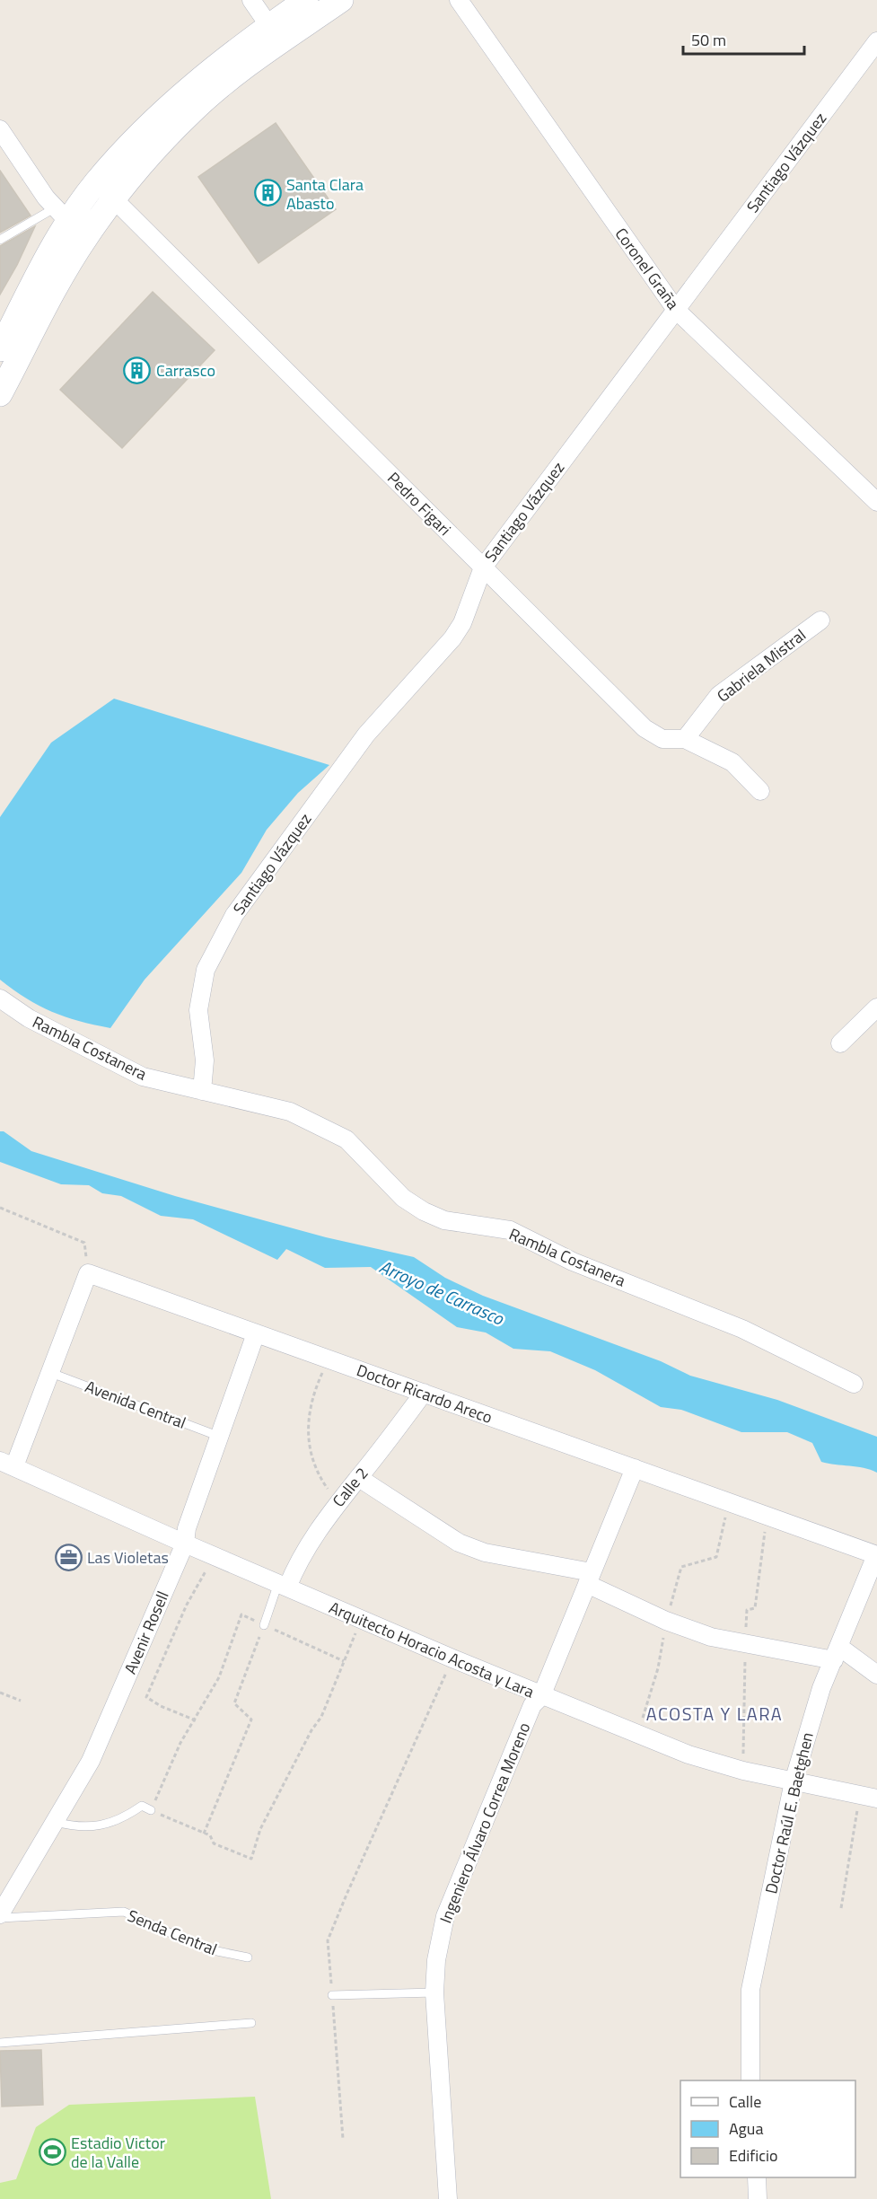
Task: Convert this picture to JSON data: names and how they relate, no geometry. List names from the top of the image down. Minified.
{"streets":{"street":["Santiago Vázquez","Coronel Graña","Pedro Figari","Gabriela Mistral","Rambla Costanera","Doctor Ricardo Areco","Calle 2","Avenir Rosell","Arquitecto Horacio Acosta y Lara","Doctor Raúl E. Baetghen","Ingeniero Álvaro Correa Moreno"],"lane":["Avenida Central","Senda Central"]},"crossings":[["Santiago Vázquez","Coronel Graña"],["Santiago Vázquez","Pedro Figari"],["Santiago Vázquez","Rambla Costanera"],["Pedro Figari","Gabriela Mistral"],["Doctor Ricardo Areco","Calle 2"],["Doctor Ricardo Areco","Avenir Rosell"],["Doctor Ricardo Areco","Doctor Raúl E. Baetghen"],["Doctor Ricardo Areco","Ingeniero Álvaro Correa Moreno"],["Avenida Central","Avenir Rosell"],["Calle 2","Arquitecto Horacio Acosta y Lara"],["Avenir Rosell","Arquitecto Horacio Acosta y Lara"],["Avenir Rosell","Senda Central"],["Arquitecto Horacio Acosta y Lara","Doctor Raúl E. Baetghen"],["Arquitecto Horacio Acosta y Lara","Ingeniero Álvaro Correa Moreno"]],"districts":["ACOSTA Y LARA"],"water":["Arroyo de Carrasco"],"places":{"building":["Santa Clara Abasto","Carrasco"],"office":["Las Violetas"],"sports":["Estadio Victor de la Valle"]},"legend":["Calle","Agua","Edificio"],"scale_bar":"50 m"}
